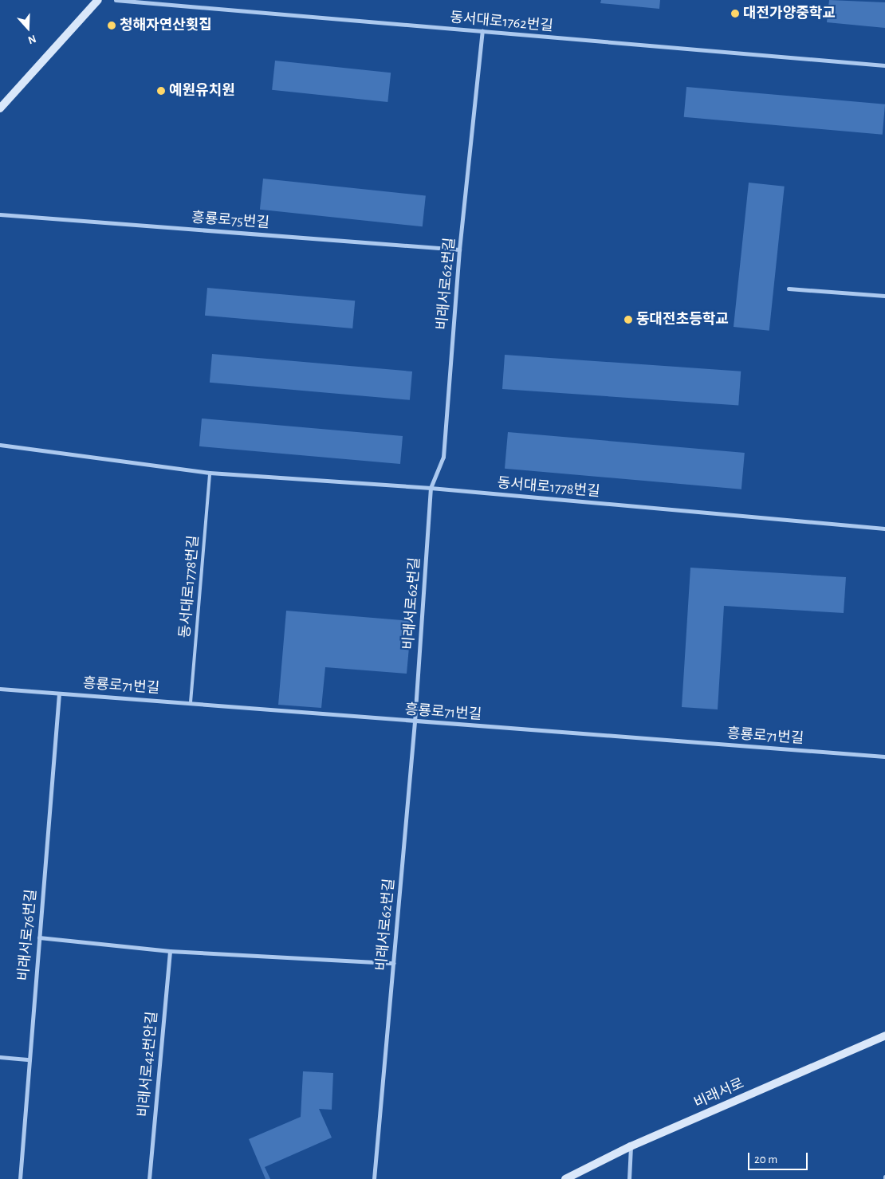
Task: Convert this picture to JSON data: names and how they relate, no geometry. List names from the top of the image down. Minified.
{"streets":{"street":["동서대로1762번길","흥룡로75번길","비래서로62번길","동서대로1778번길","흥룡로71번길","비래서로76번길","비래서로42번안길","비래서로"]},"crossings":[["동서대로1762번길","비래서로62번길"],["흥룡로75번길","비래서로62번길"],["비래서로62번길","동서대로1778번길"],["비래서로62번길","흥룡로71번길"],["동서대로1778번길","흥룡로71번길"],["흥룡로71번길","비래서로76번길"]],"places":["대전가양중학교","청해자연산횟집","예원유치원","동대전초등학교"],"scale_bar":"20 m","north":"bottom"}
